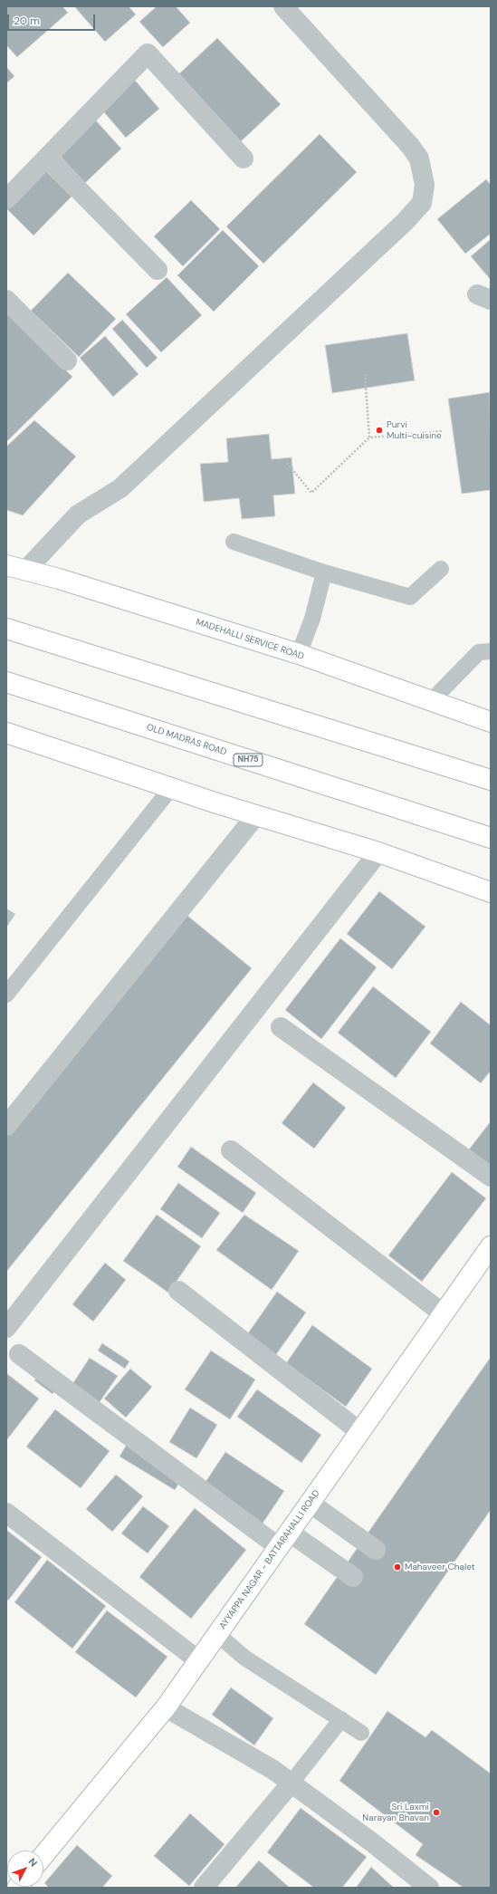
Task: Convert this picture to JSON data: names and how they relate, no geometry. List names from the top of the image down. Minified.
{"streets":{"main road":["MADEHALLI SERVICE ROAD","OLD MADRAS ROAD","NH75","AYYAPPA NAGAR - BATTARAHALLI ROAD"]},"places":["Purvi Multi-cuisine","Mahaveer Chalet","Sri Laxmi Narayan Bhavan"],"scale_bar":"20 m","north":"top right"}
